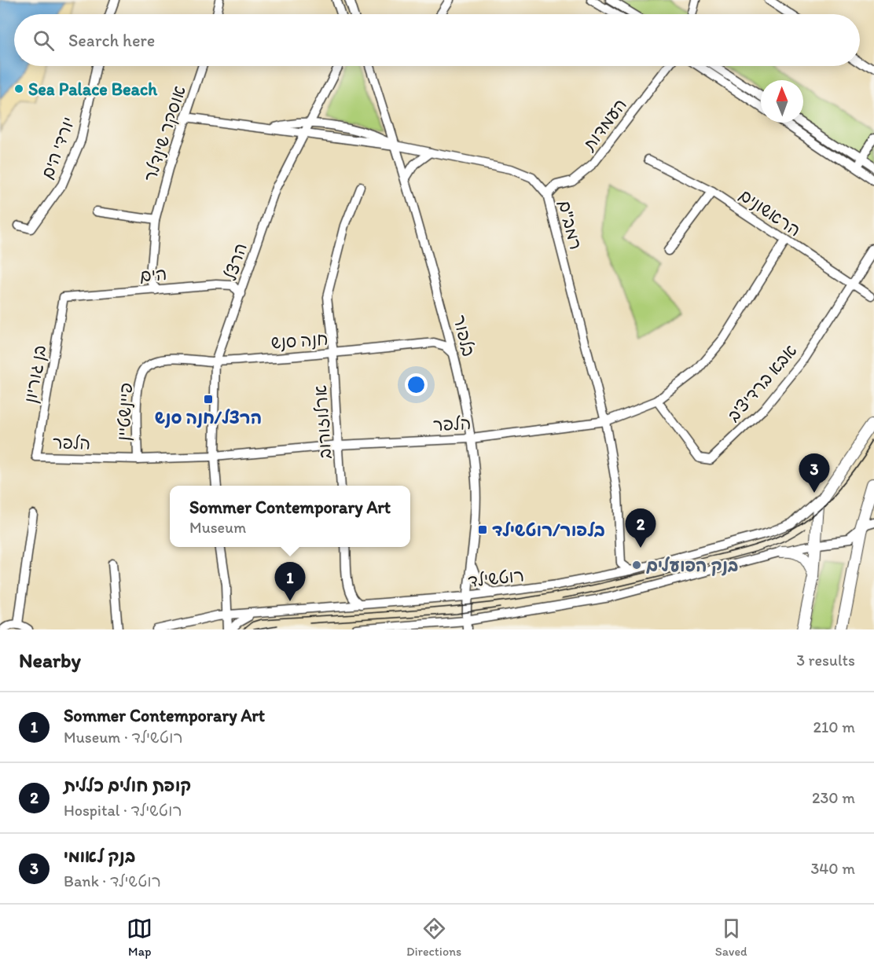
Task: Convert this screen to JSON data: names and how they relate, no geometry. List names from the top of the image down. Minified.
{"streets":{"street":["העמדות","אוסקר שינדלר","יורדי הים","הראשונים","רמב\"ם","הרצל","הים","בלפור","חנה סנש","בן גוריון","אבא ברדיצ'ב","פיינשטיין","ארלוזורוב","הלפר","רוטשילד"]},"crossings":[["העמדות","רמב\"ם"],["אוסקר שינדלר","הים"],["הראשונים","אבא ברדיצ'ב"],["הראשונים","הלפר"],["רמב\"ם","בלפור"],["רמב\"ם","הלפר"],["רמב\"ם","רוטשילד"],["הרצל","הים"],["הרצל","חנה סנש"],["הרצל","הלפר"],["הים","בן גוריון"],["בלפור","חנה סנש"],["בלפור","הלפר"],["בלפור","רוטשילד"],["חנה סנש","פיינשטיין"],["חנה סנש","ארלוזורוב"],["בן גוריון","הלפר"],["אבא ברדיצ'ב","הלפר"],["פיינשטיין","הלפר"],["ארלוזורוב","הלפר"]],"places":{"other":["Sea Palace Beach","בנק הפועלים"],"transit":["הרצל/חנה סנש","בלפור/רוטשילד"]},"north":"top","page":{"search":"Search here","pins":["3","2","1"],"popup":["Sommer Contemporary Art","Museum"],"heading":["Nearby","3 results"],"list":[{"mark":"1","name":"Sommer Contemporary Art","note":"Museum · רוטשילד","value":"210 m"},{"mark":"2","name":"קופת חולים כללית","note":"Hospital · רוטשילד","value":"230 m"},{"mark":"3","name":"בנק לאומי","note":"Bank · רוטשילד","value":"340 m"}],"nav":["Map","Directions","Saved"]}}
